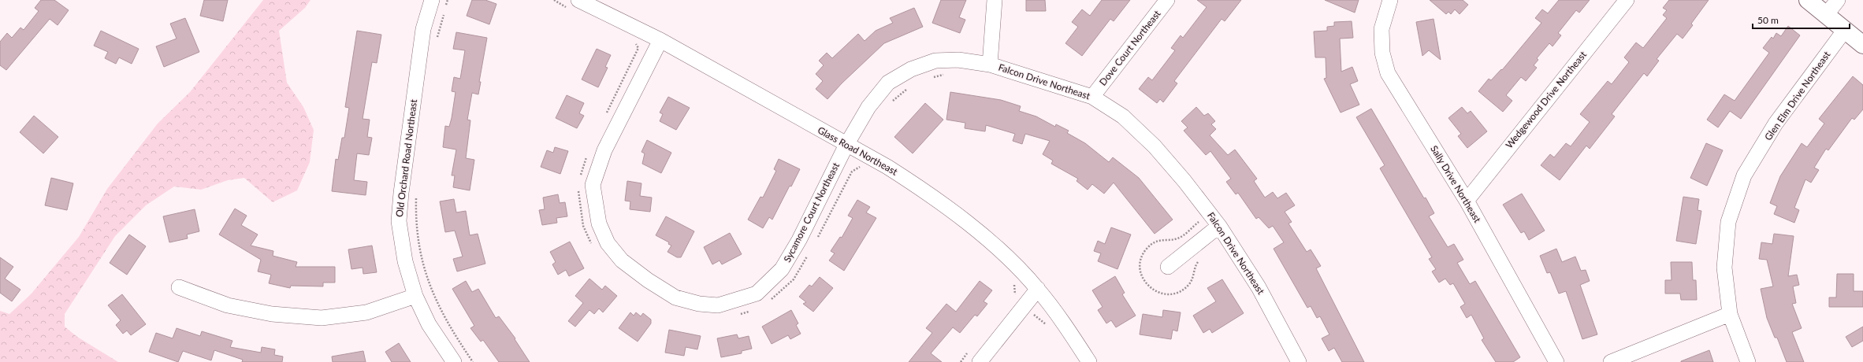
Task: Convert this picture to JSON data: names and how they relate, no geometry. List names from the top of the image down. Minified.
{"streets":{"street":["Dove Court Northeast","Falcon Drive Northeast","Glen Elm Drive Northeast","Wedgewood Drive Northeast","Glass Road Northeast","Old Orchard Road Northeast","Sally Drive Northeast","Sycamore Court Northeast"]},"crossings":[["Dove Court Northeast","Falcon Drive Northeast"],["Falcon Drive Northeast","Glass Road Northeast"],["Falcon Drive Northeast","Sycamore Court Northeast"],["Wedgewood Drive Northeast","Sally Drive Northeast"],["Glass Road Northeast","Sycamore Court Northeast"]],"scale_bar":"50 m"}
